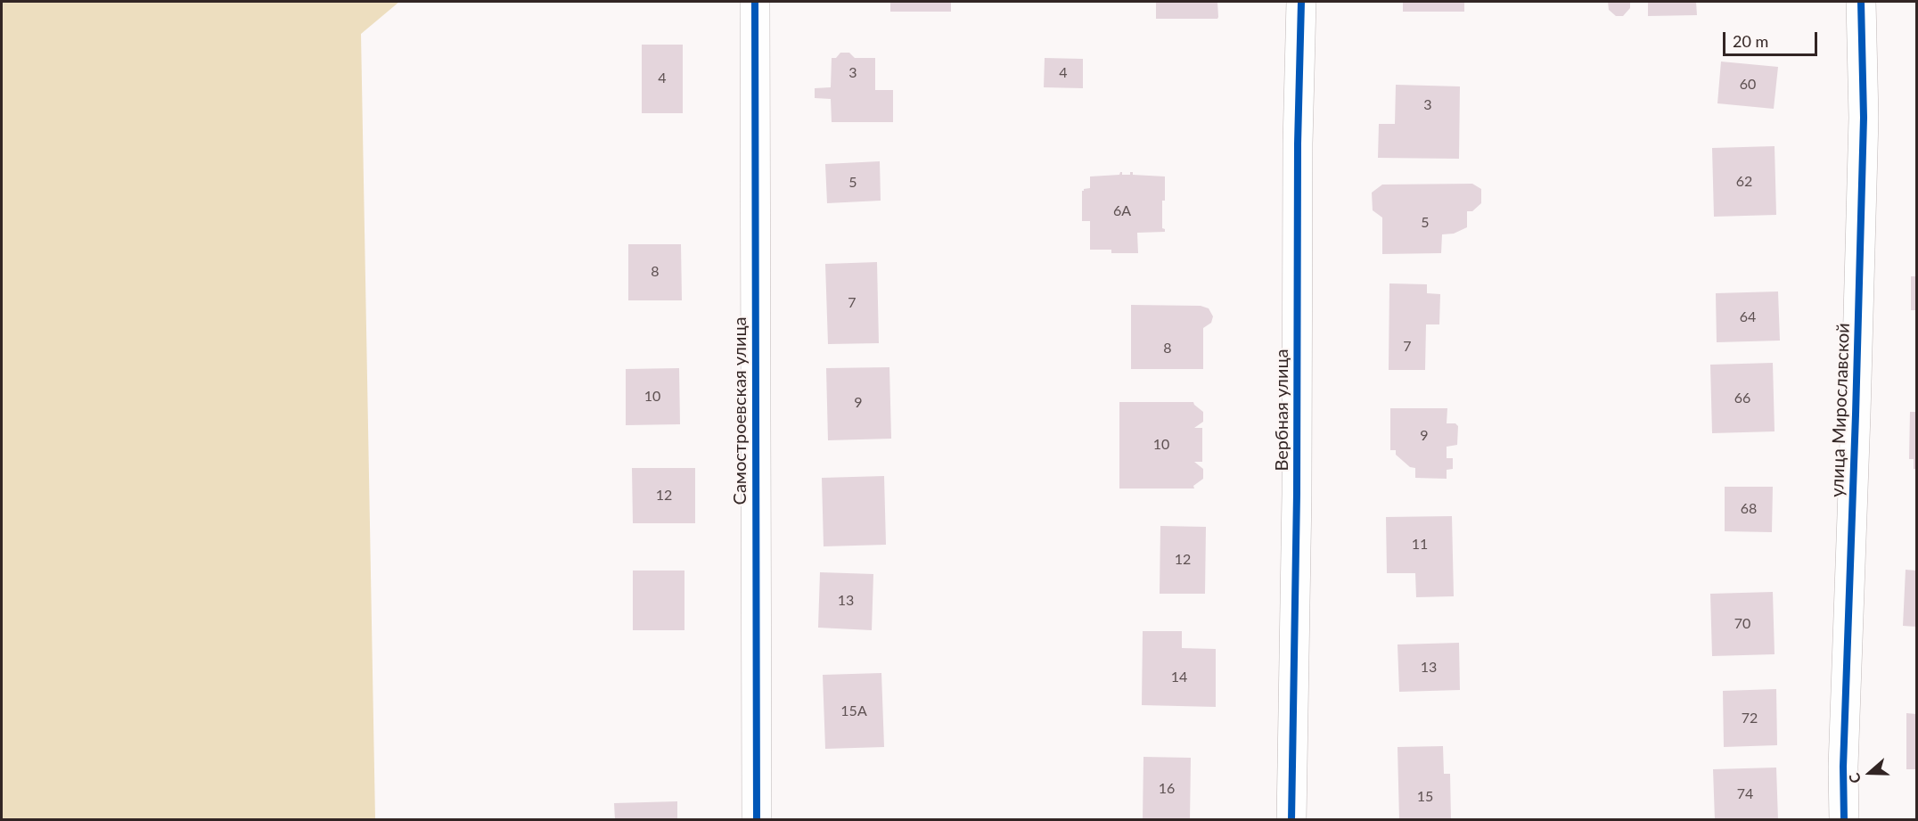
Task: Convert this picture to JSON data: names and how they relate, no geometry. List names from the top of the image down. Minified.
{"streets":{"street":["Вербная улица","улица Мирославской","Самостроевская улица"]},"house_numbers":["3","4","4","60","3","62","5","6А","5","8","7","64","7","8","10","66","9","9","10","12","68","11","12","13","70","13","14","15А","72","16","74","15"],"scale_bar":"20 m","north":"left"}
